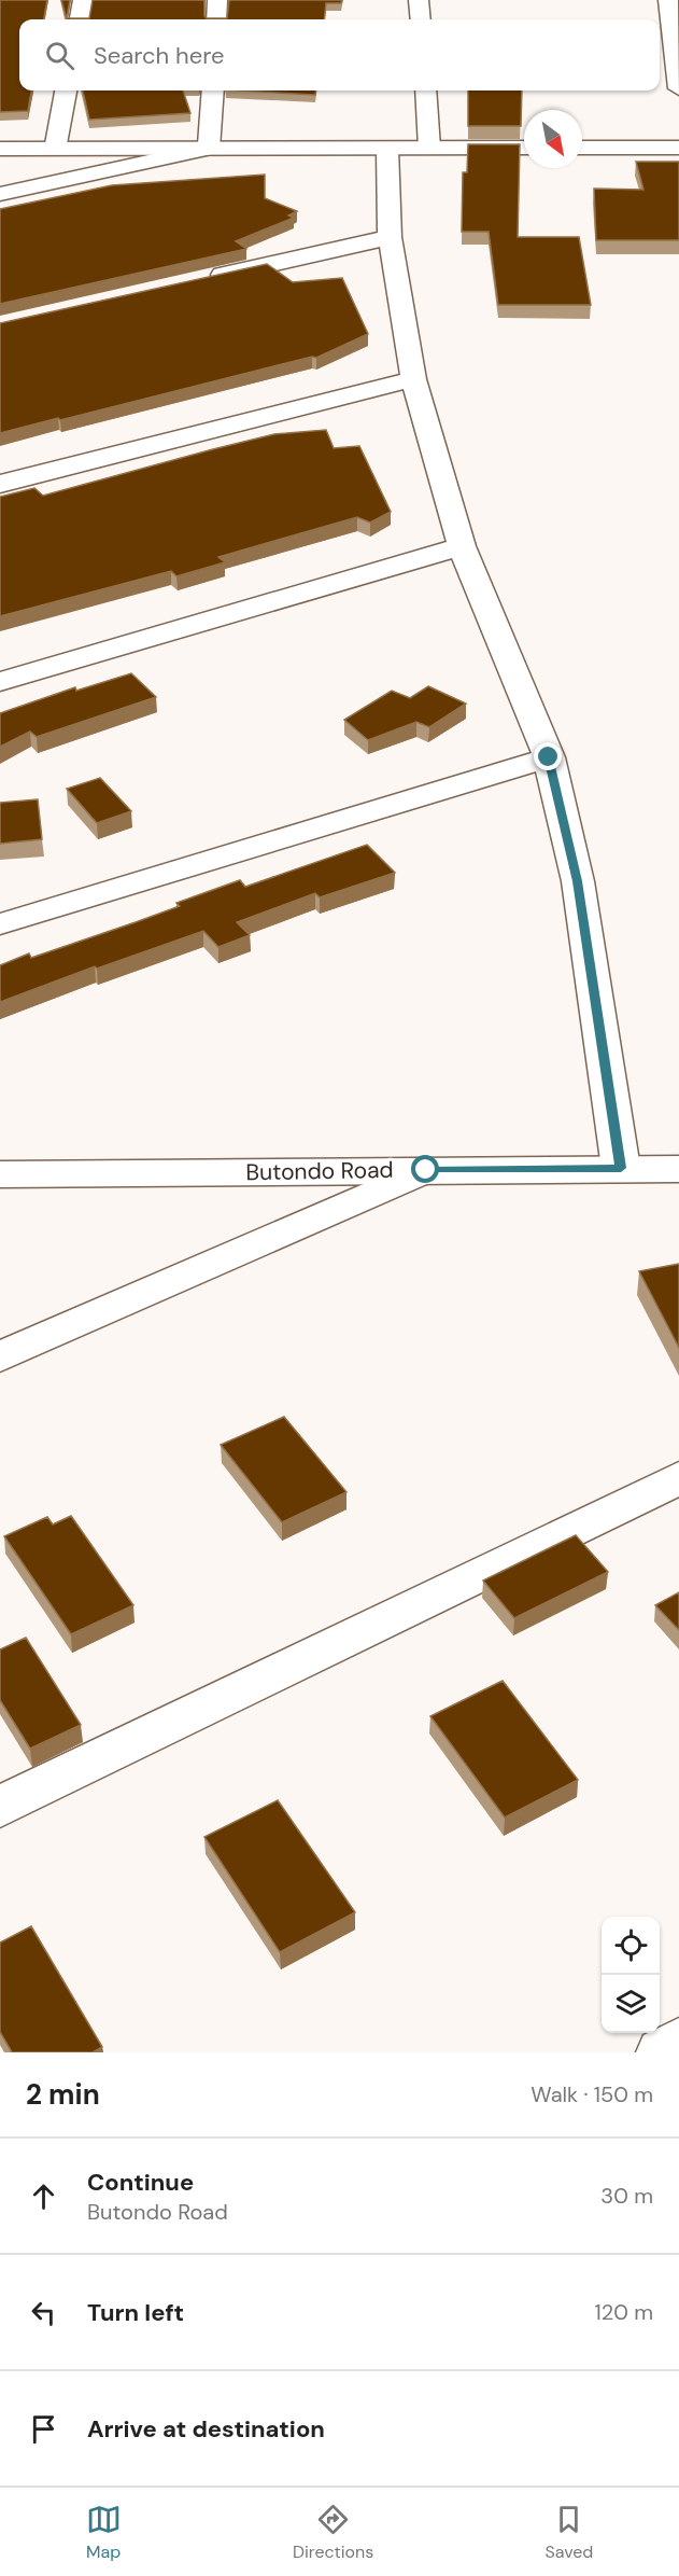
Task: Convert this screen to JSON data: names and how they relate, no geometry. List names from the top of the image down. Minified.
{"streets":{"street":["Butondo Road"]},"north":"bottom right","page":{"search":"Search here","heading":["2 min","Walk · 150 m"],"list":[["Continue","Butondo Road","30 m"],["Turn left","120 m"],"Arrive at destination"],"nav":["Map","Directions","Saved"]}}
